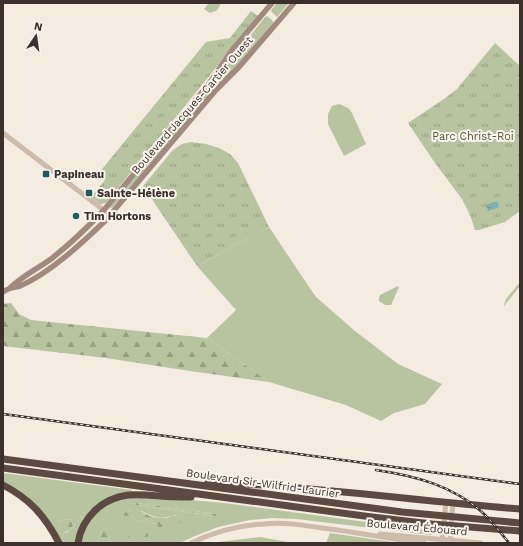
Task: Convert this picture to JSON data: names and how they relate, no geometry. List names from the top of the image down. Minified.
{"streets":{"highway":["Boulevard Sir-Wilfrid-Laurier"],"main road":["Boulevard Jacques-Cartier Ouest"],"street":["Boulevard Édouard"]},"parks":["Parc Christ-Roi"],"places":{"transit":["Papineau","Sainte-Hélène"],"other":["Tim Hortons"]},"north":"top"}
